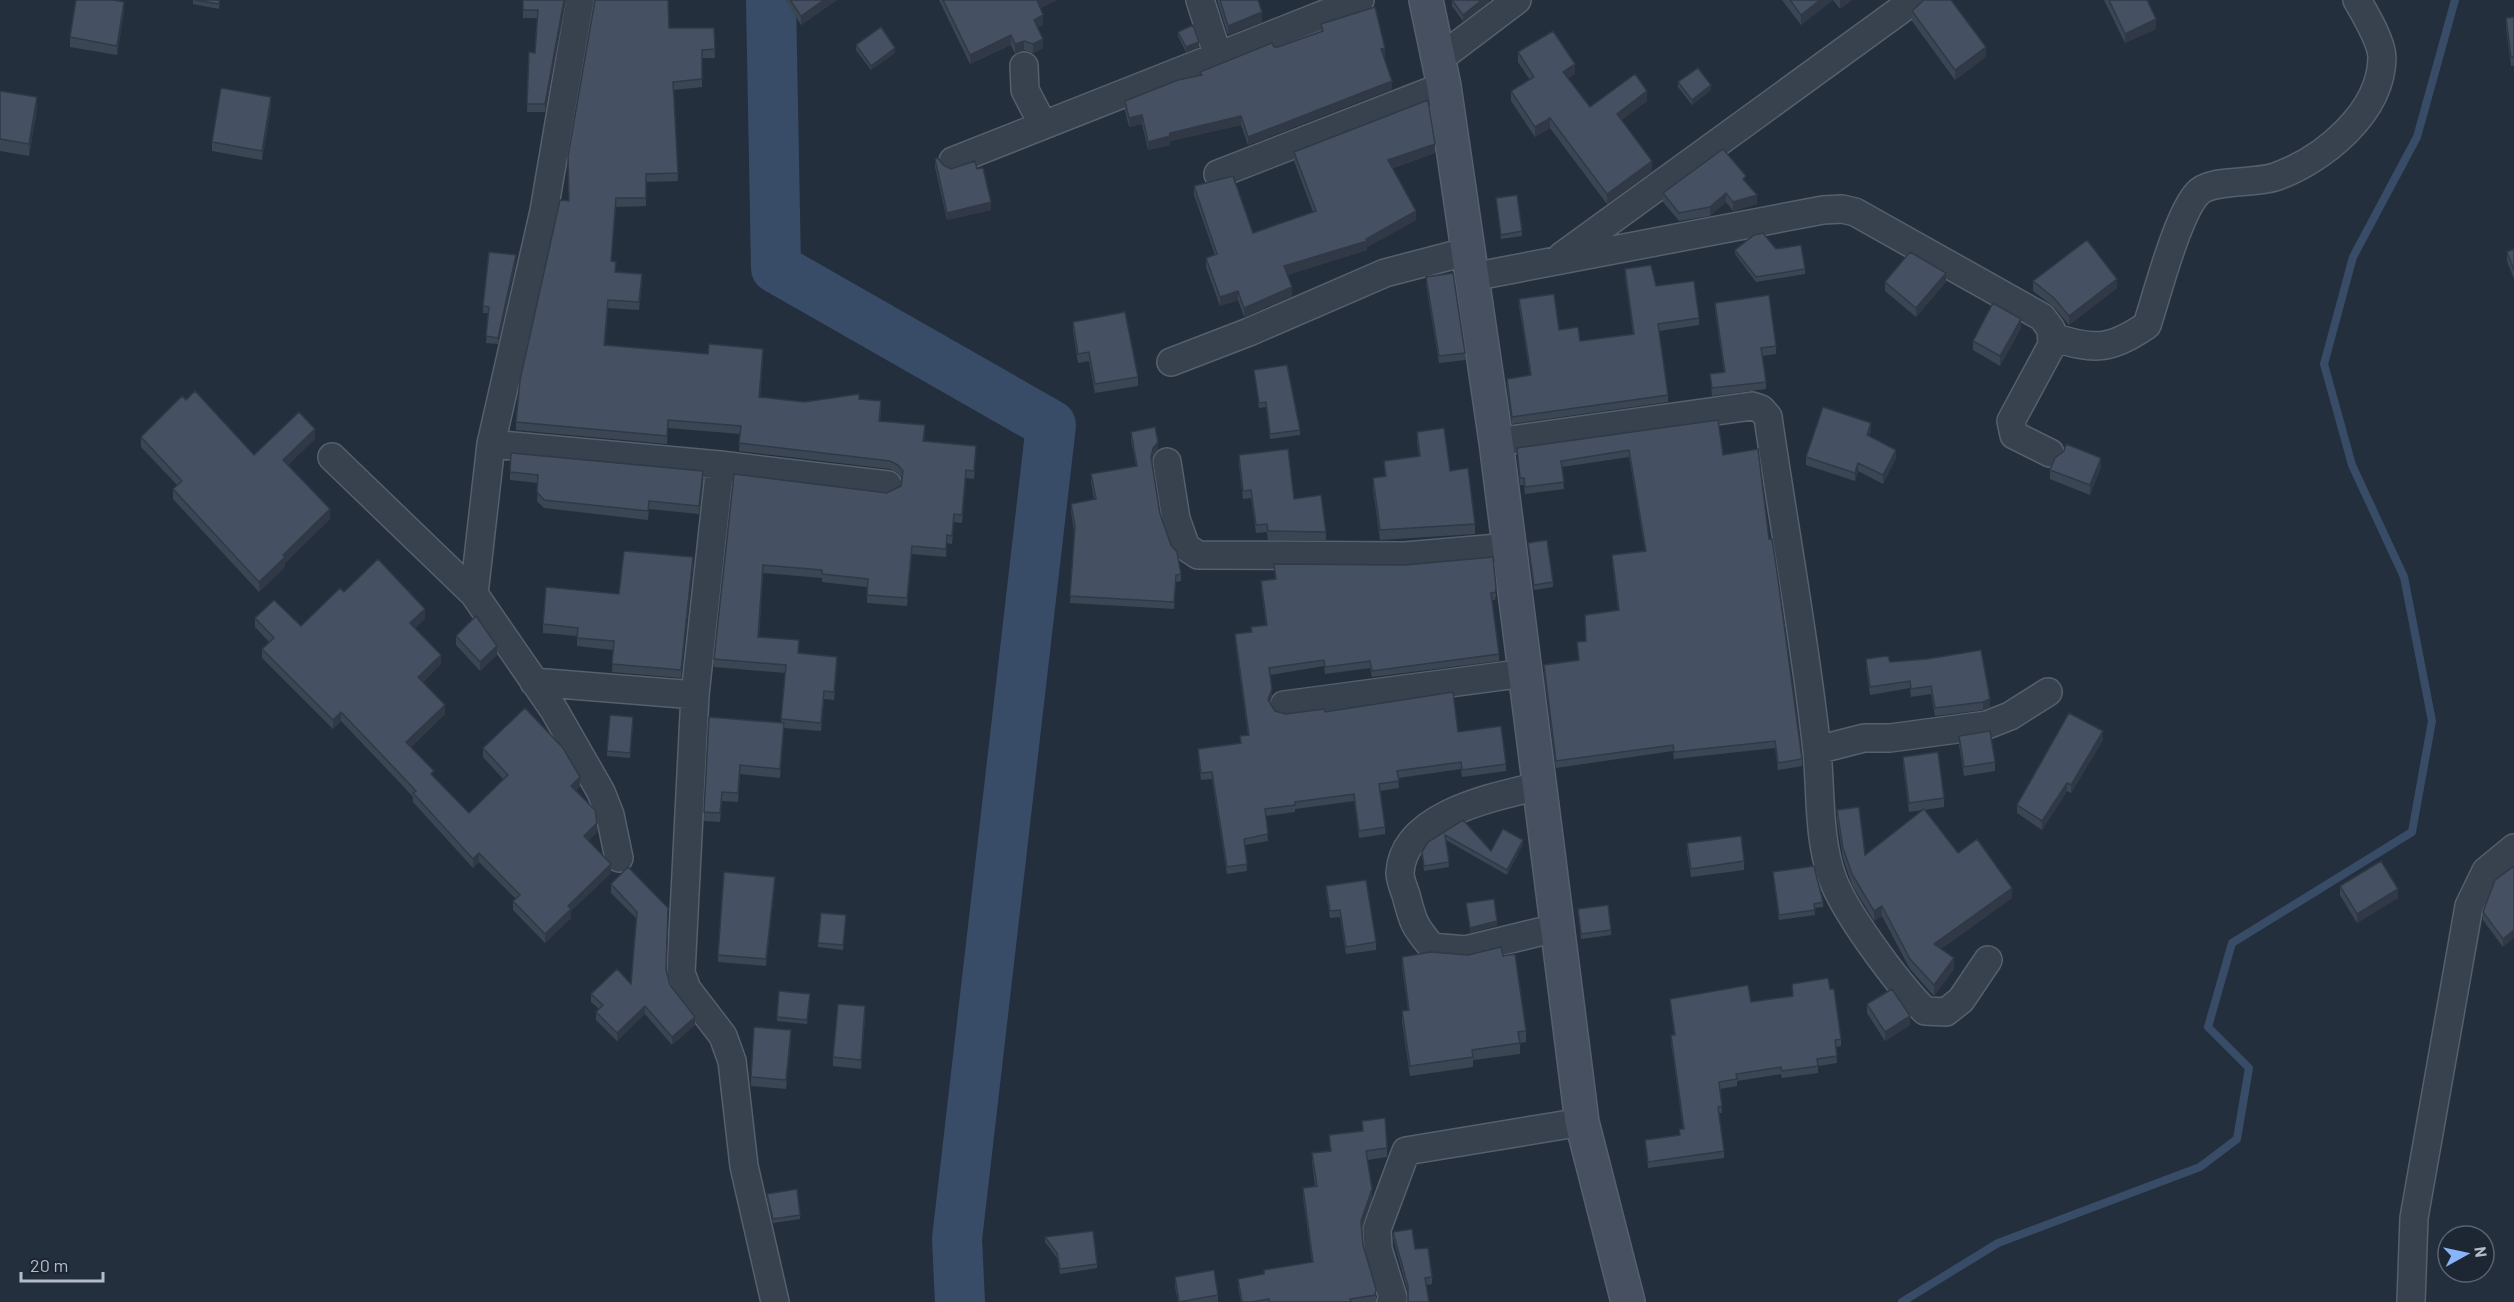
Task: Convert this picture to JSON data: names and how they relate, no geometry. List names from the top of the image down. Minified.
{"scale_bar":"20 m","north":"right"}
